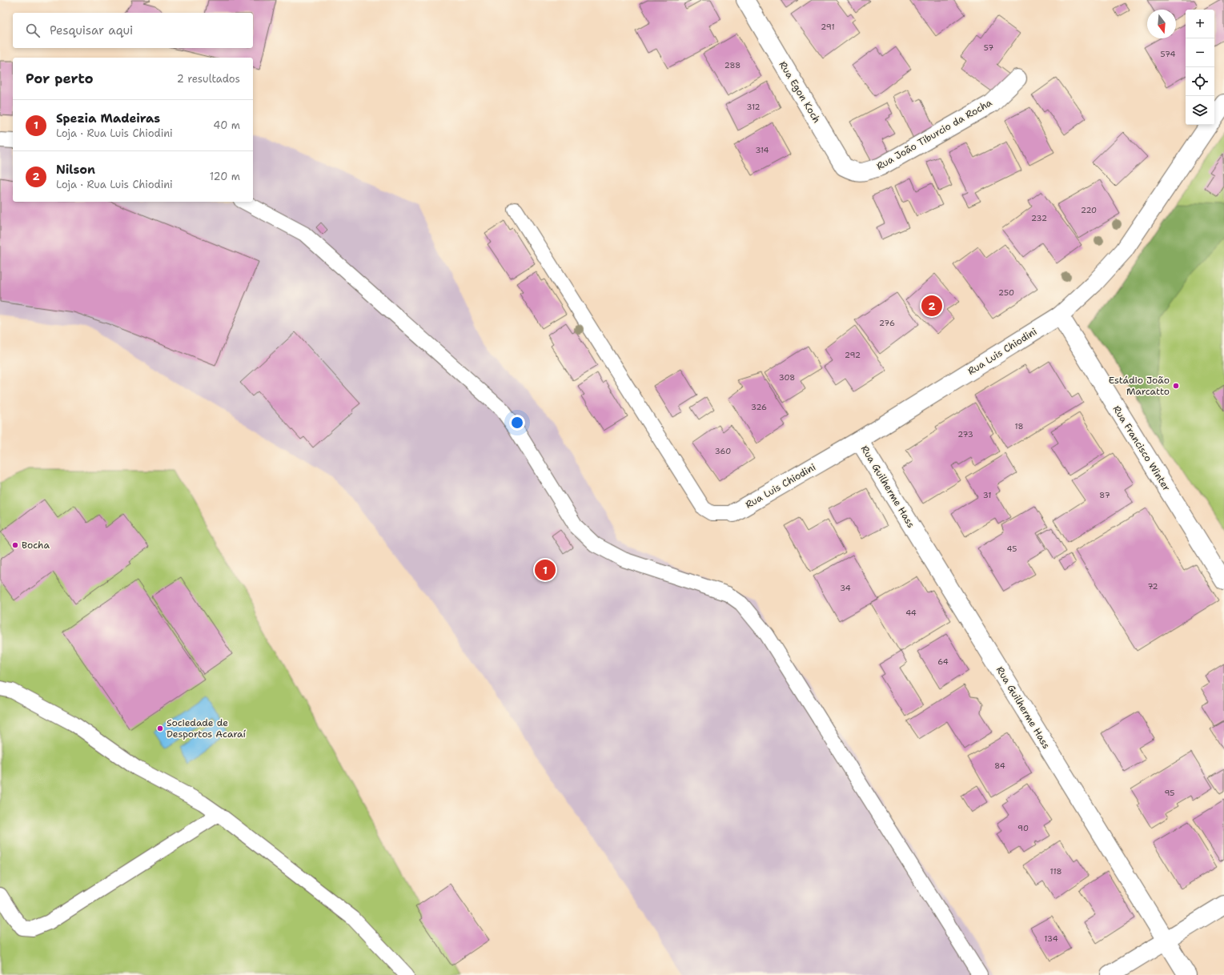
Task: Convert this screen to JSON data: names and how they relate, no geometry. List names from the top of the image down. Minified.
{"streets":{"street":["Rua Egon Koch","Rua João Tiburcio da Rocha","Rua Luis Chiodini","Rua Francisco Winter","Rua Guilherme Hass"]},"crossings":[["Rua Egon Koch","Rua João Tiburcio da Rocha"],["Rua Luis Chiodini","Rua Francisco Winter"],["Rua Luis Chiodini","Rua Guilherme Hass"]],"places":["Estádio João Marcatto","Bocha","Sociedade de Desportos Acaraí"],"house_numbers":["291","57","574","288","312","314","220","232","250","276","292","308","326","18","273","360","31","87","45","72","34","44","64","84","95","90","118","134"],"north":"bottom","page":{"map_buttons":["+","−"],"search":"Pesquisar aqui","heading":["Por perto","2 resultados"],"list":[{"mark":"1","name":"Spezia Madeiras","note":"Loja · Rua Luis Chiodini","value":"40 m"},{"mark":"2","name":"Nilson","note":"Loja · Rua Luis Chiodini","value":"120 m"}],"pins":["2","1"]}}
